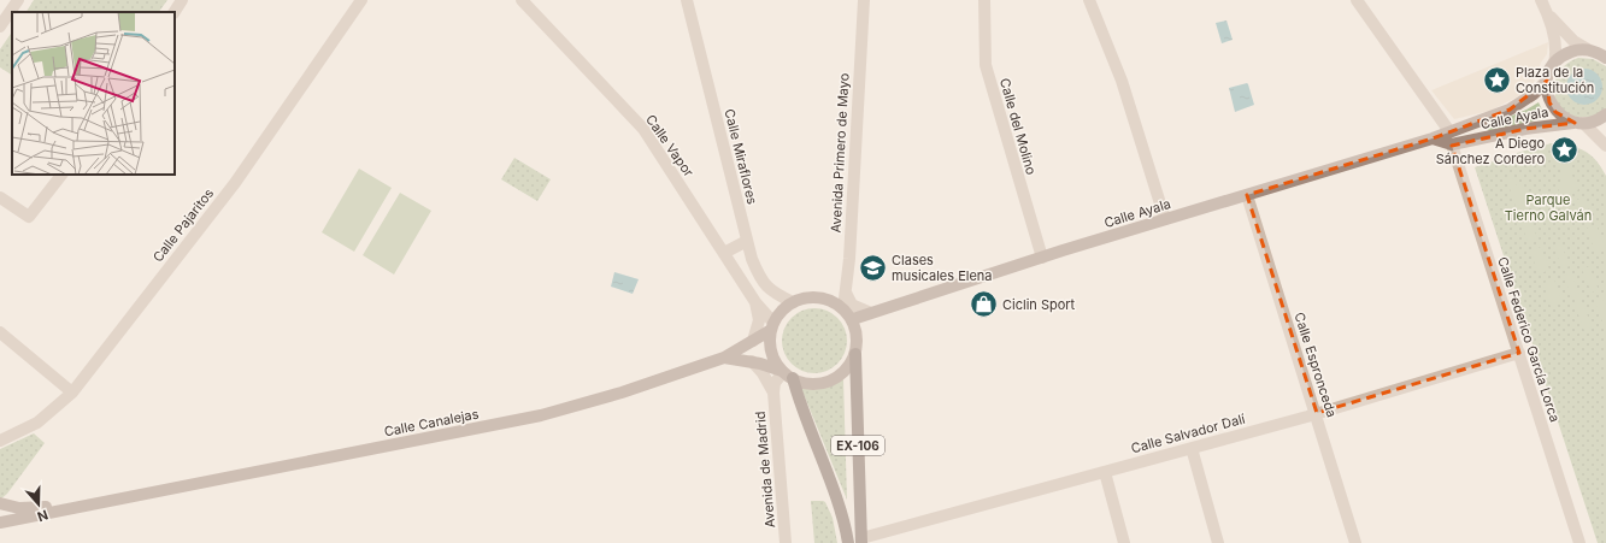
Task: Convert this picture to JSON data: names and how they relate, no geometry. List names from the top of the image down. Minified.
{"streets":{"main road":["Calle Ayala","Calle Canalejas","EX-106"],"street":["Calle del Molino","Calle Vapor","Avenida Primero de Mayo","Calle Miraflores","Calle Pajaritos","Calle Federico García Lorca","Calle Espronceda","Calle Salvador Dalí","Avenida de Madrid"]},"crossings":[["Calle Ayala","Calle del Molino"],["Calle Ayala","Calle Vapor"],["Calle Ayala","Avenida Primero de Mayo"],["Calle Ayala","Calle Miraflores"],["Calle Ayala","Calle Federico García Lorca"],["Calle Ayala","Calle Espronceda"],["Calle Ayala","Calle Canalejas"],["Calle Ayala","EX-106"],["Calle Vapor","Avenida Primero de Mayo"],["Calle Vapor","Calle Miraflores"],["Calle Vapor","Calle Canalejas"],["Calle Vapor","EX-106"],["Avenida Primero de Mayo","Calle Miraflores"],["Avenida Primero de Mayo","Calle Canalejas"],["Avenida Primero de Mayo","EX-106"],["Calle Miraflores","Calle Canalejas"],["Calle Miraflores","EX-106"],["Calle Federico García Lorca","Calle Salvador Dalí"],["Calle Espronceda","Calle Salvador Dalí"],["Calle Canalejas","EX-106"],["Calle Salvador Dalí","EX-106"]],"parks":["Parque Tierno Galván"],"places":{"place":["Plaza de la Constitución","A Diego Sánchez Cordero"],"school or university":["Clases musicales Elena"],"shop":["Ciclin Sport"]},"north":"bottom"}
